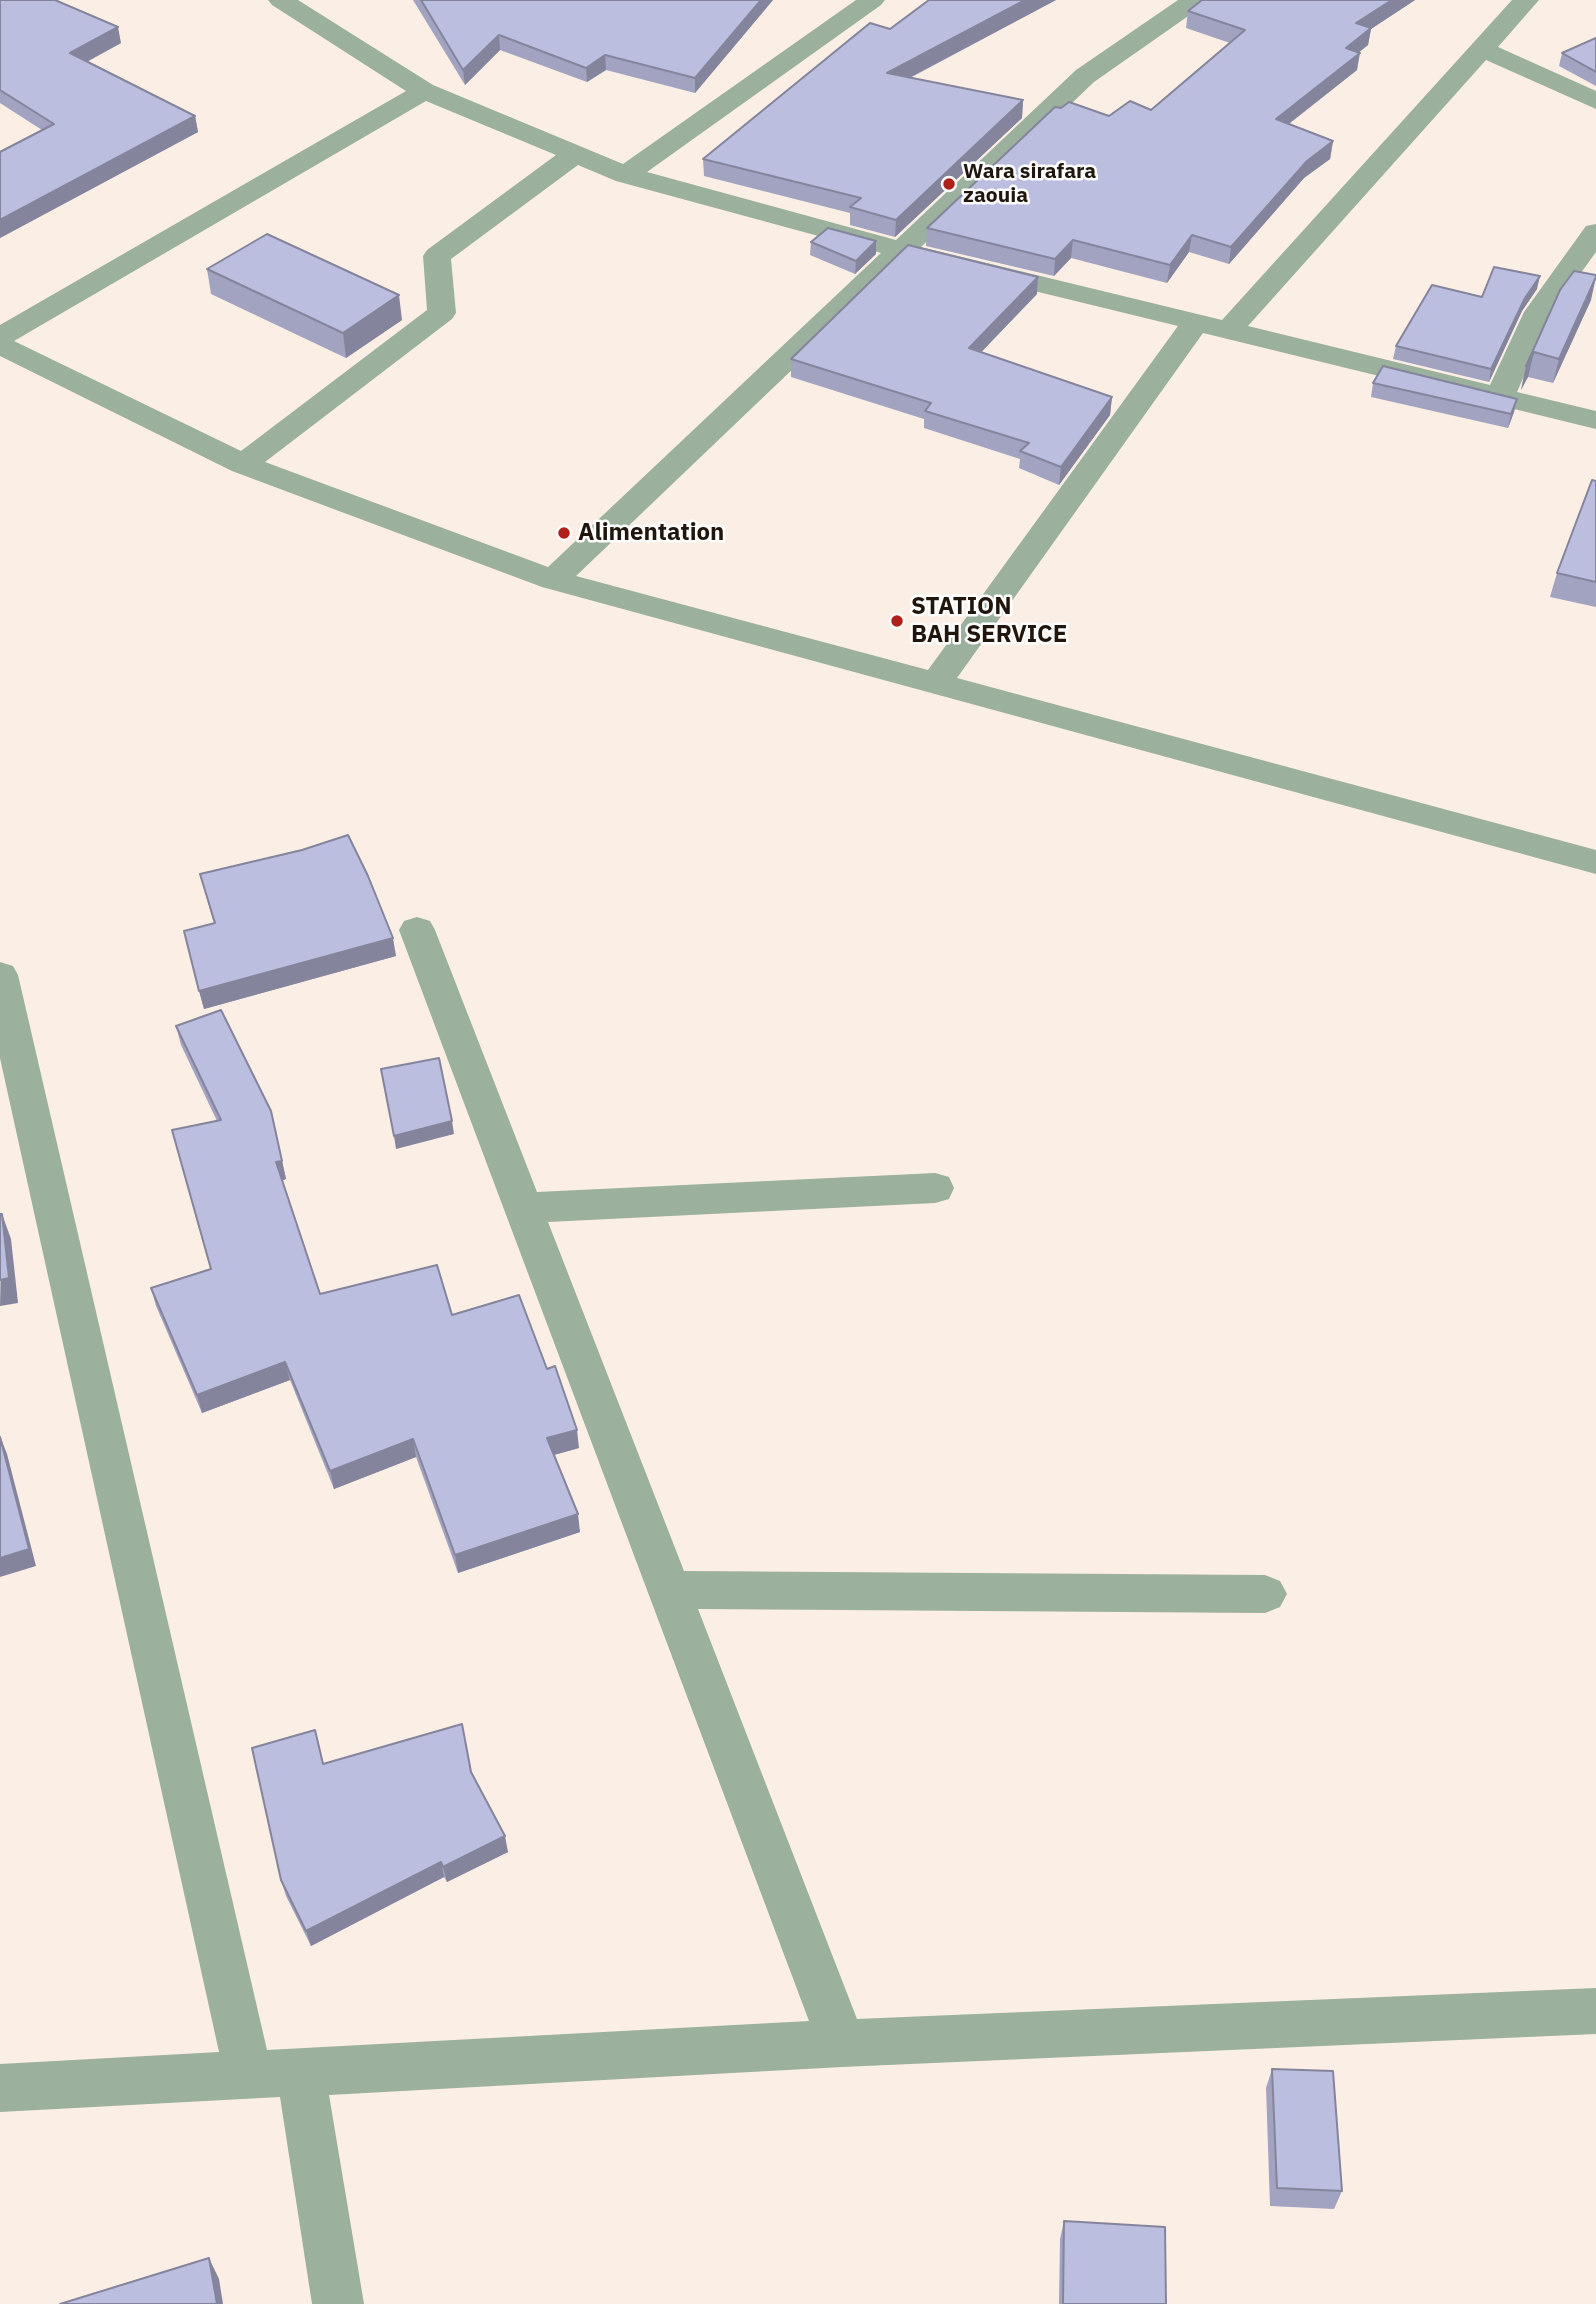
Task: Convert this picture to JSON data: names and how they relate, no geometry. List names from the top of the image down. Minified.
{"places":["Wara sirafara zaouia","Alimentation","STATION BAH SERVICE"]}
